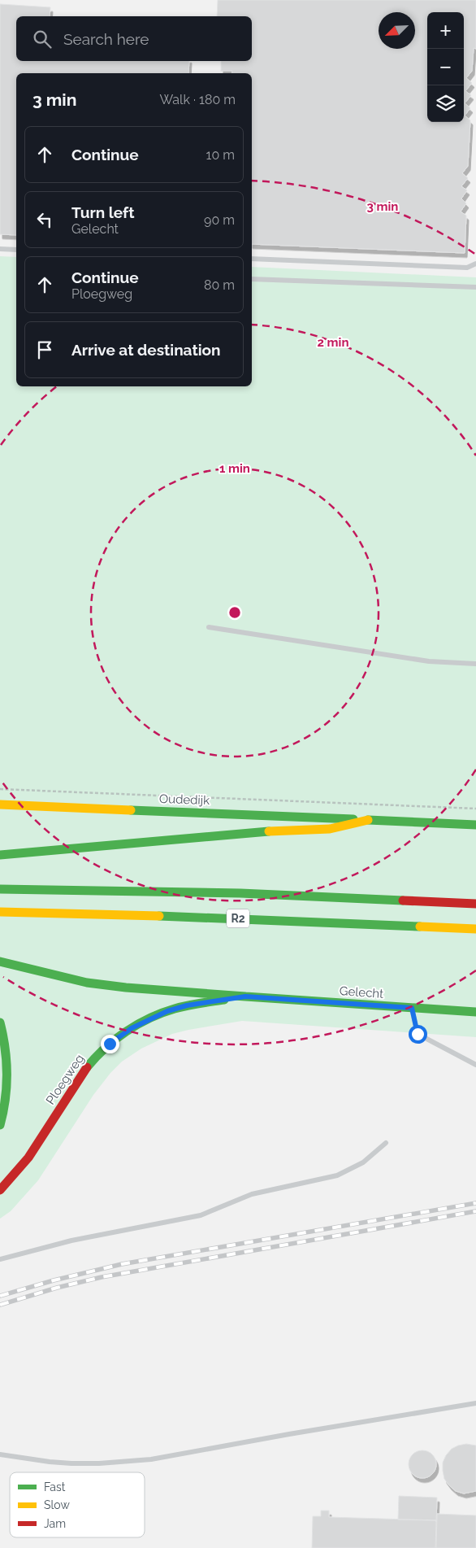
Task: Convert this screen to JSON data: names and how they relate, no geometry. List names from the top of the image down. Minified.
{"streets":{"main road":["Oudedijk","R2","Gelecht","Ploegweg"]},"crossings":[["Gelecht","Ploegweg"]],"legend":["Fast","Slow","Jam"],"north":"bottom left","page":{"map_buttons":["+","−"],"search":"Search here","heading":["3 min","Walk · 180 m"],"list":[["Continue","10 m"],["Turn left","Gelecht","90 m"],["Continue","Ploegweg","80 m"],"Arrive at destination"]},"rings":["3 min","2 min","1 min"]}
